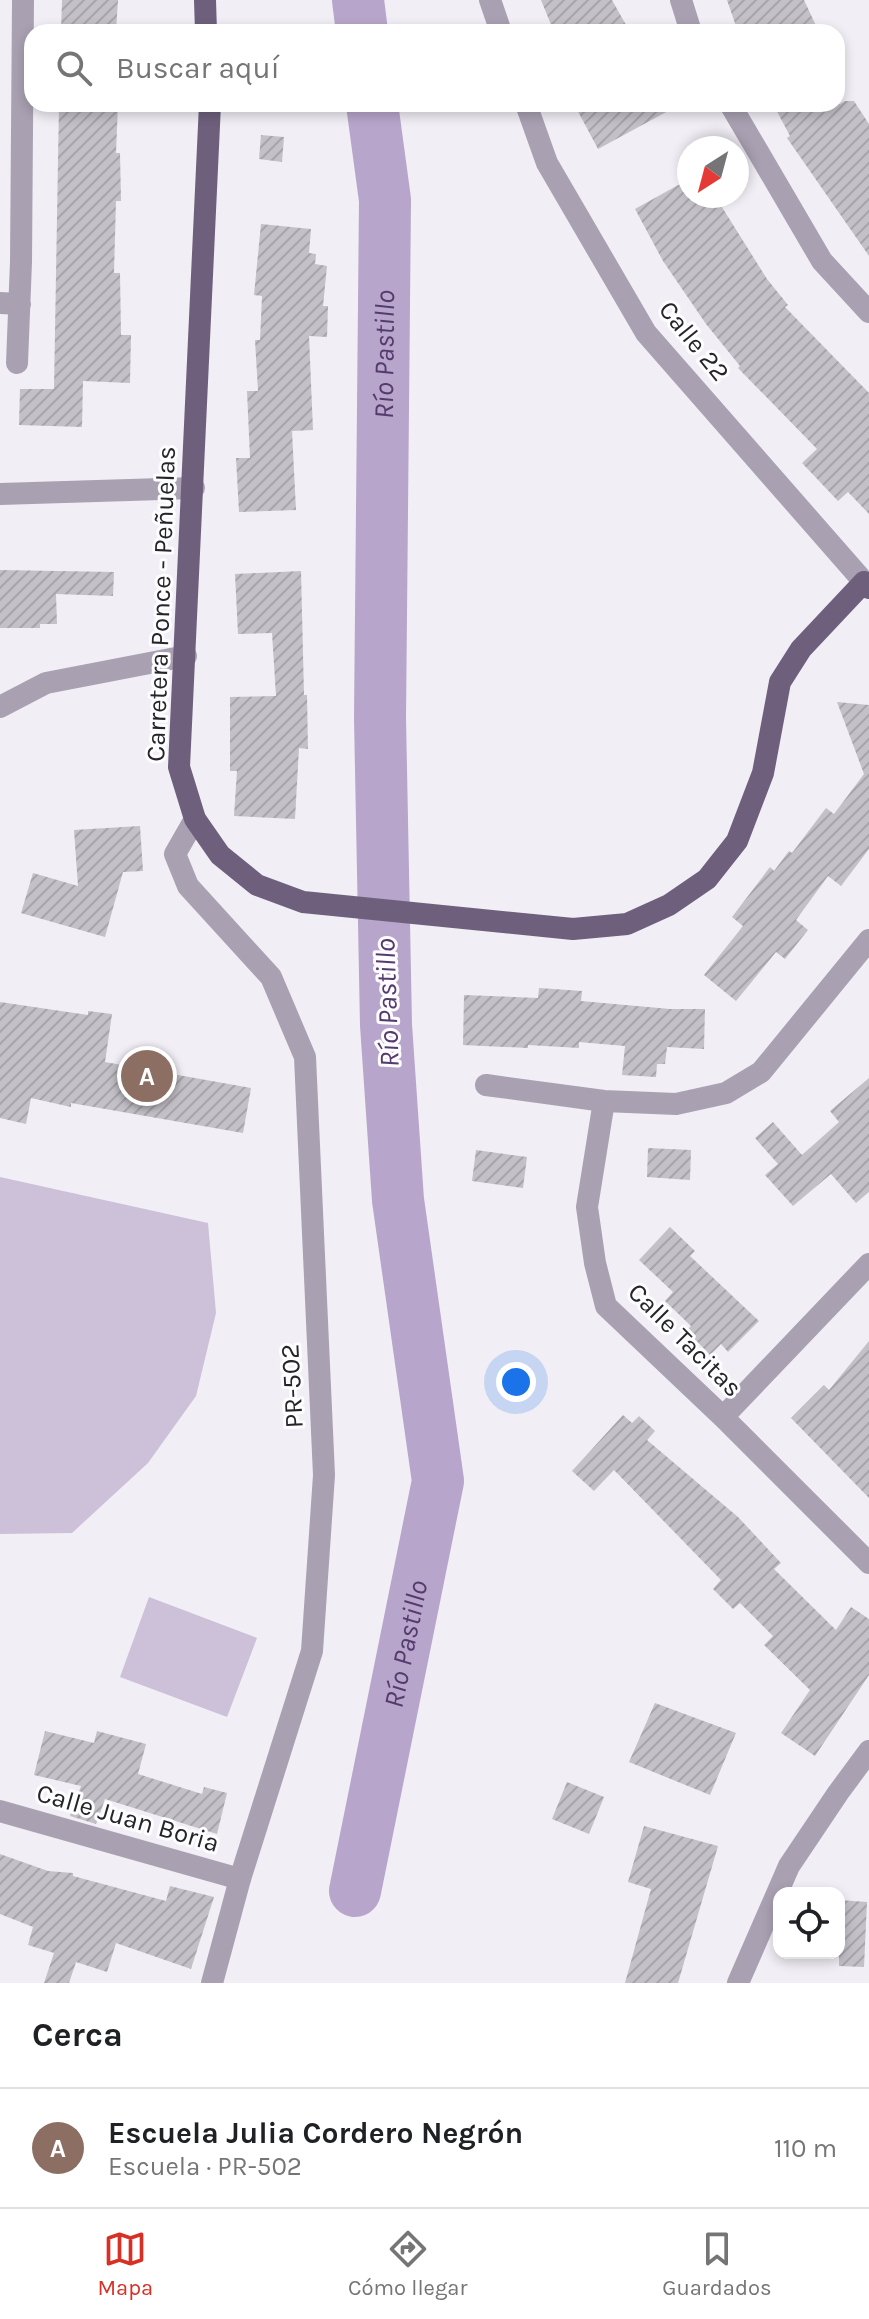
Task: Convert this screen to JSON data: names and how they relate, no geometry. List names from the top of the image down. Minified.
{"streets":{"main road":["Carretera Ponce - Peñuelas"],"street":["Calle 22","Calle Tacitas","PR-502","Calle Juan Boria"]},"crossings":[["Calle 22","Carretera Ponce - Peñuelas"],["Carretera Ponce - Peñuelas","PR-502"],["PR-502","Calle Juan Boria"]],"water":["Río Pastillo"],"north":"bottom left","page":{"search":"Buscar aquí","pins":"A","heading":"Cerca","list":[{"mark":"A","name":"Escuela Julia Cordero Negrón","note":"Escuela · PR-502","value":"110 m"}],"nav":["Mapa","Cómo llegar","Guardados"]}}
